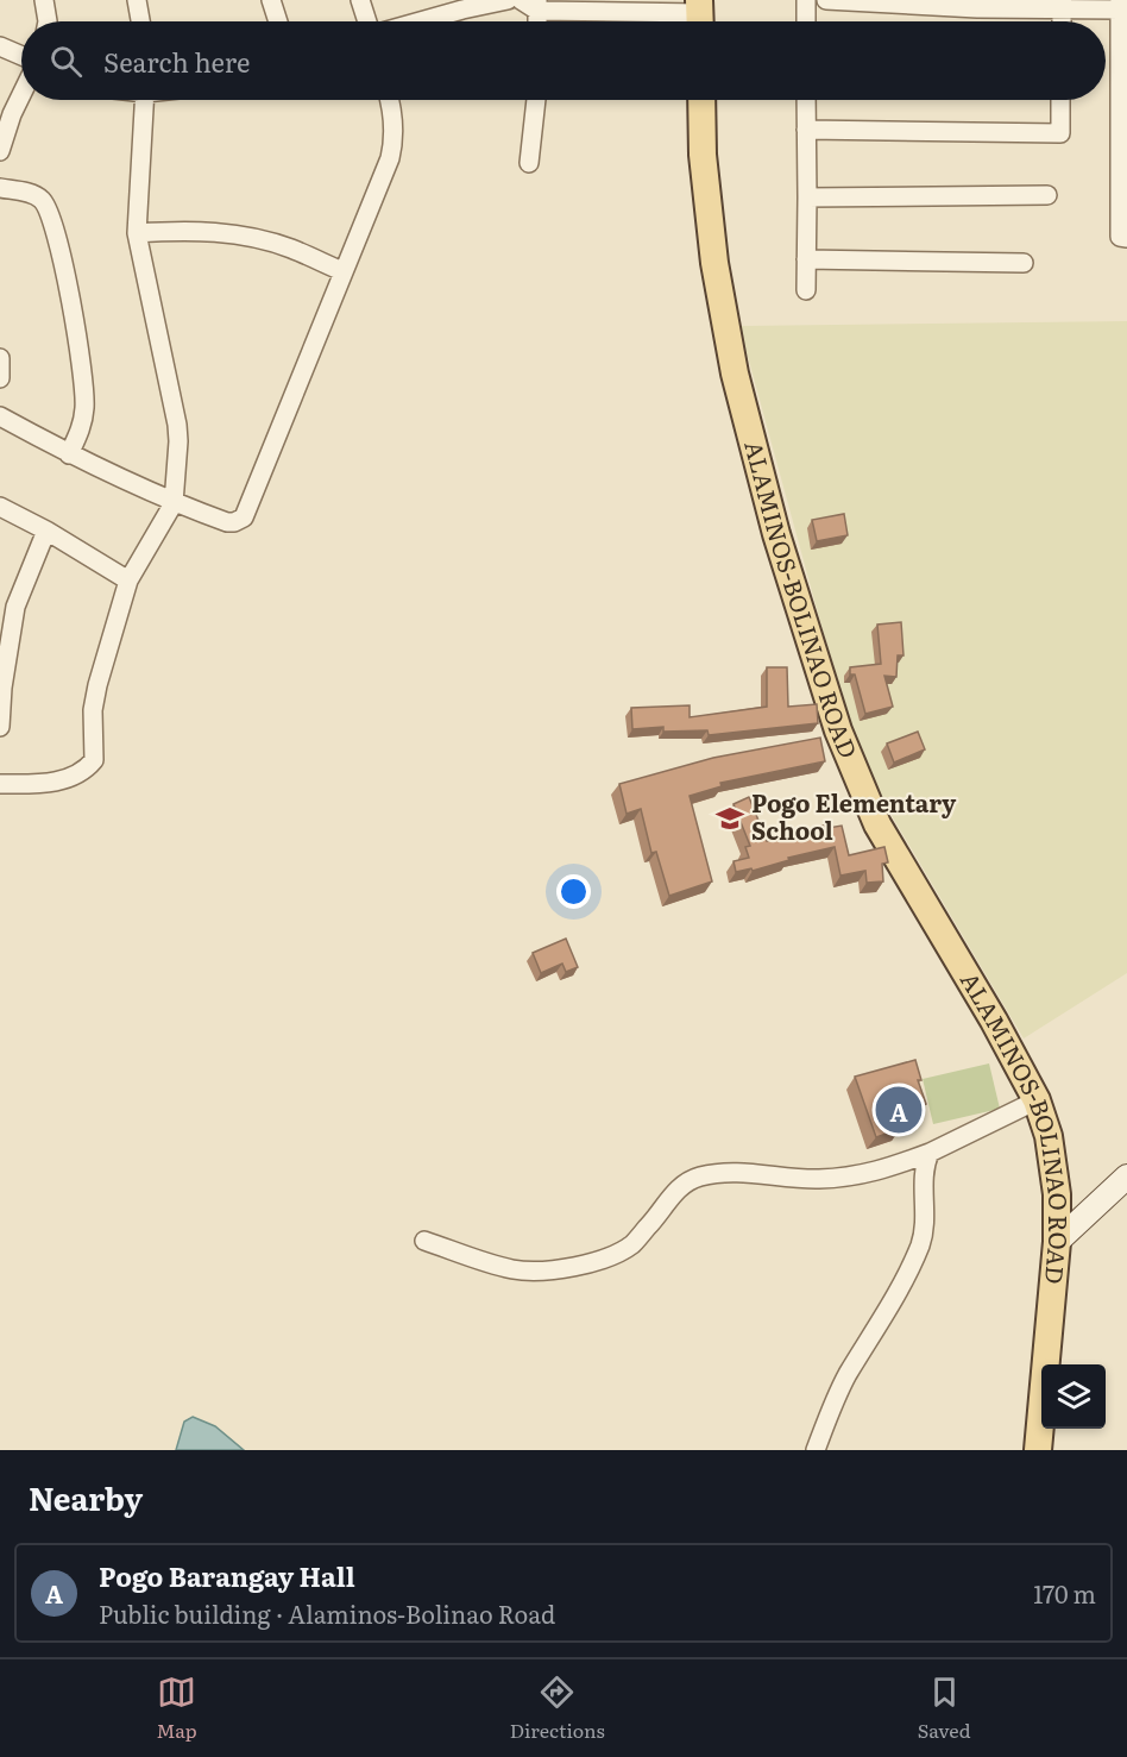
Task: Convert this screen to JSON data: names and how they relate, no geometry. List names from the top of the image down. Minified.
{"streets":{"main road":["ALAMINOS-BOLINAO ROAD"]},"places":{"school or university":["Pogo Elementary School"]},"page":{"search":"Search here","pins":"A","heading":"Nearby","list":[{"mark":"A","name":"Pogo Barangay Hall","note":"Public building · Alaminos-Bolinao Road","value":"170 m"}],"nav":["Map","Directions","Saved"]}}
